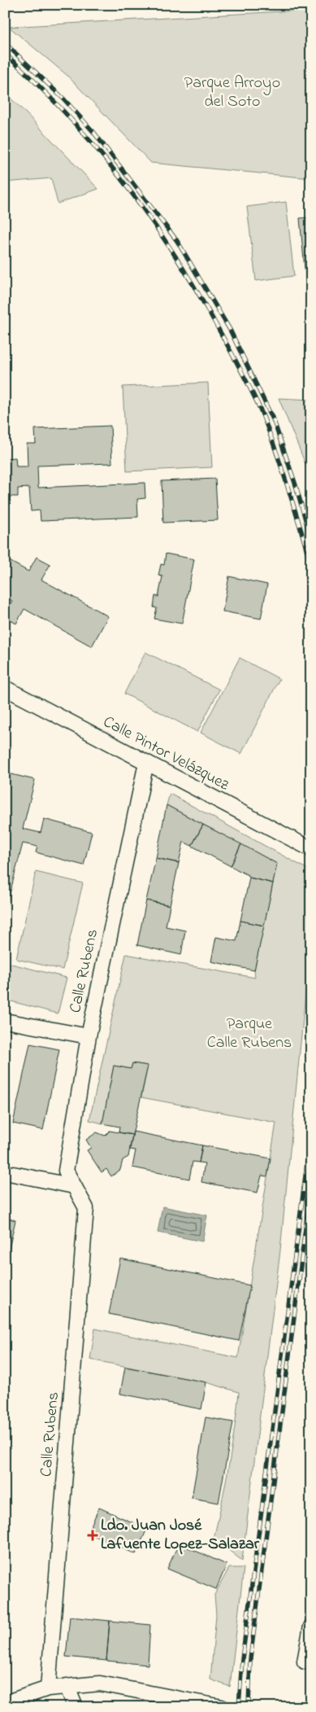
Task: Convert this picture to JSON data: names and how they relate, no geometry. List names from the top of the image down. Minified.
{"streets":{"street":["Calle Pintor Velázquez","Calle Rubens"]},"crossings":[["Calle Pintor Velázquez","Calle Rubens"]],"parks":["Parque Arroyo del Soto","Parque Calle Rubens"],"places":{"health":["Ldo. Juan José Lafuente Lopez-Salazar"]}}
